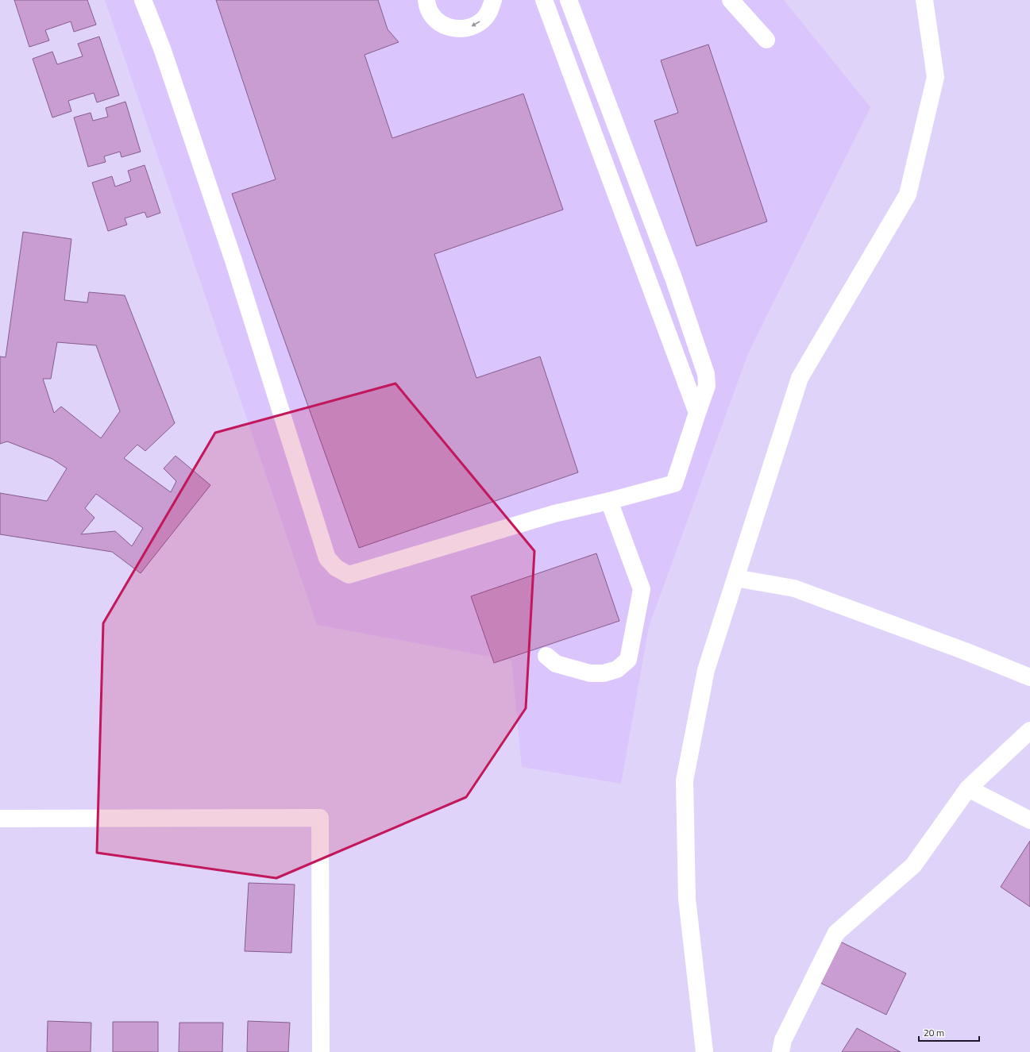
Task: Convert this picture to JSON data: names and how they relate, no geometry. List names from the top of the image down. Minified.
{"scale_bar":"20 m"}
